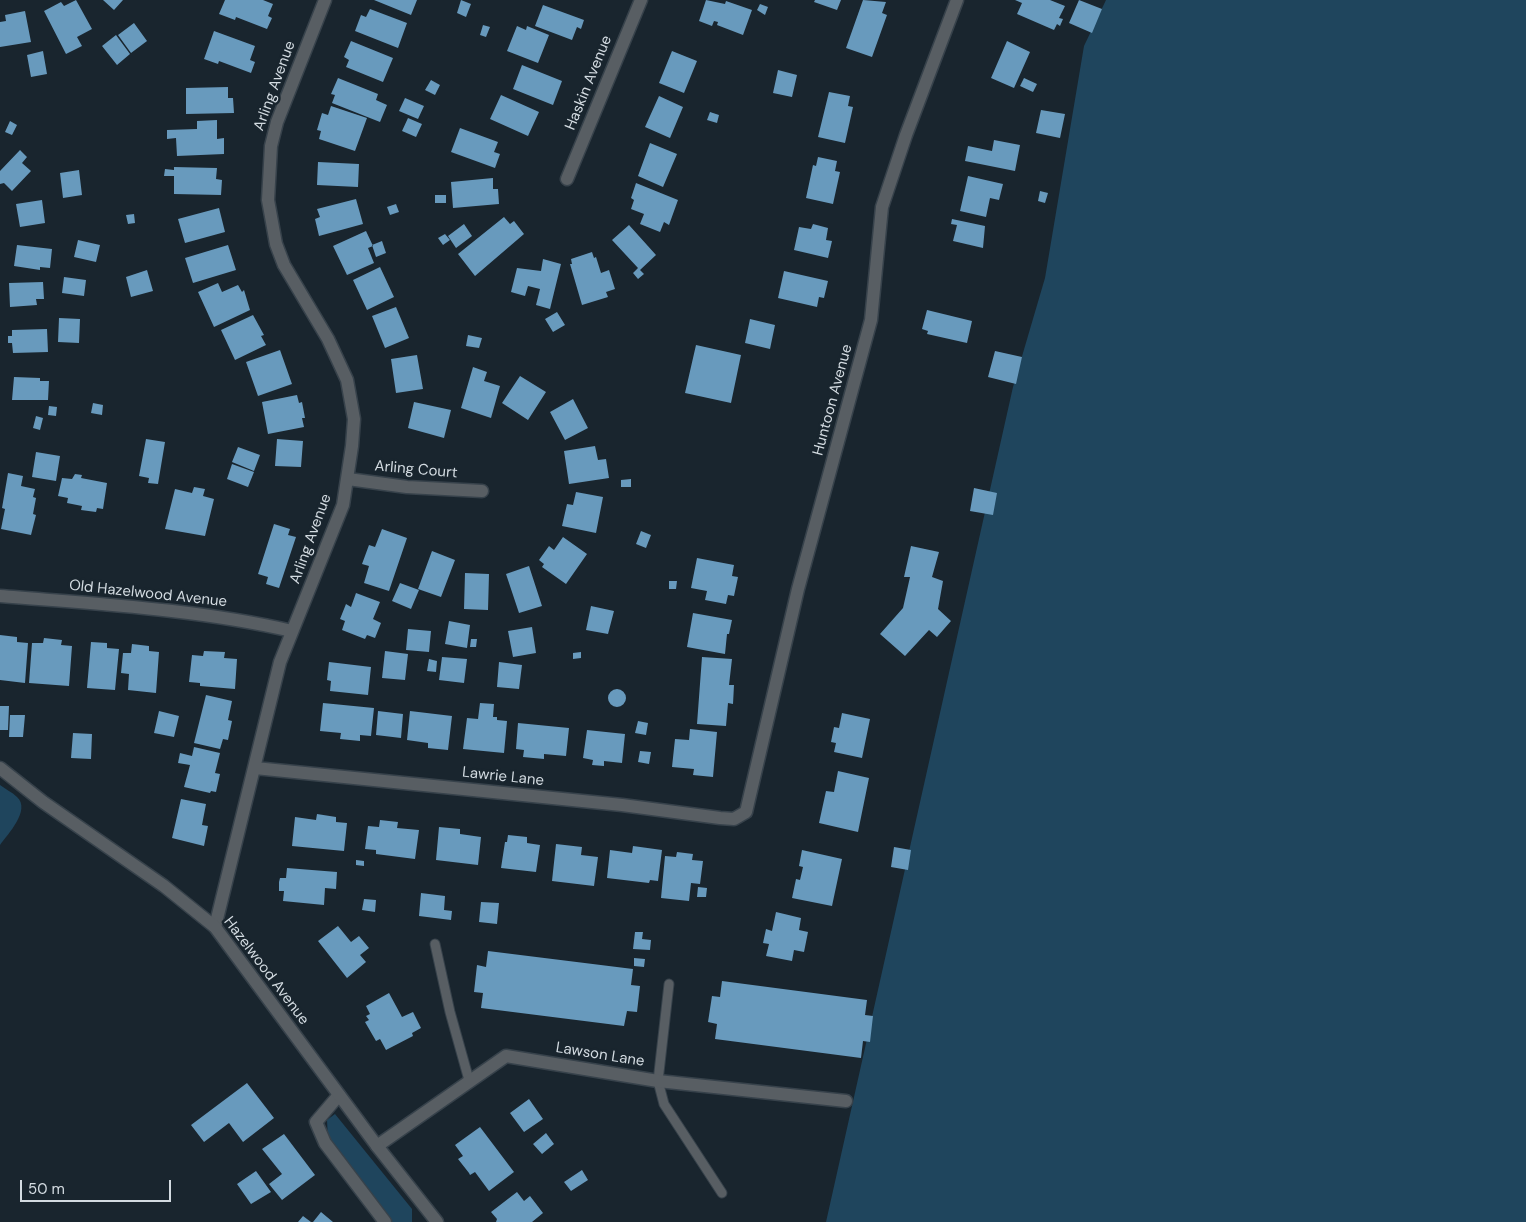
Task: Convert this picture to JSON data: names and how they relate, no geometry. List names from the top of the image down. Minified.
{"streets":{"street":["Haskin Avenue","Arling Avenue","Huntoon Avenue","Arling Court","Old Hazelwood Avenue","Lawrie Lane","Hazelwood Avenue","Lawson Lane"]},"crossings":[["Arling Avenue","Arling Court"],["Arling Avenue","Old Hazelwood Avenue"],["Arling Avenue","Lawrie Lane"],["Arling Avenue","Hazelwood Avenue"],["Huntoon Avenue","Lawrie Lane"],["Hazelwood Avenue","Lawson Lane"]],"scale_bar":"50 m"}
